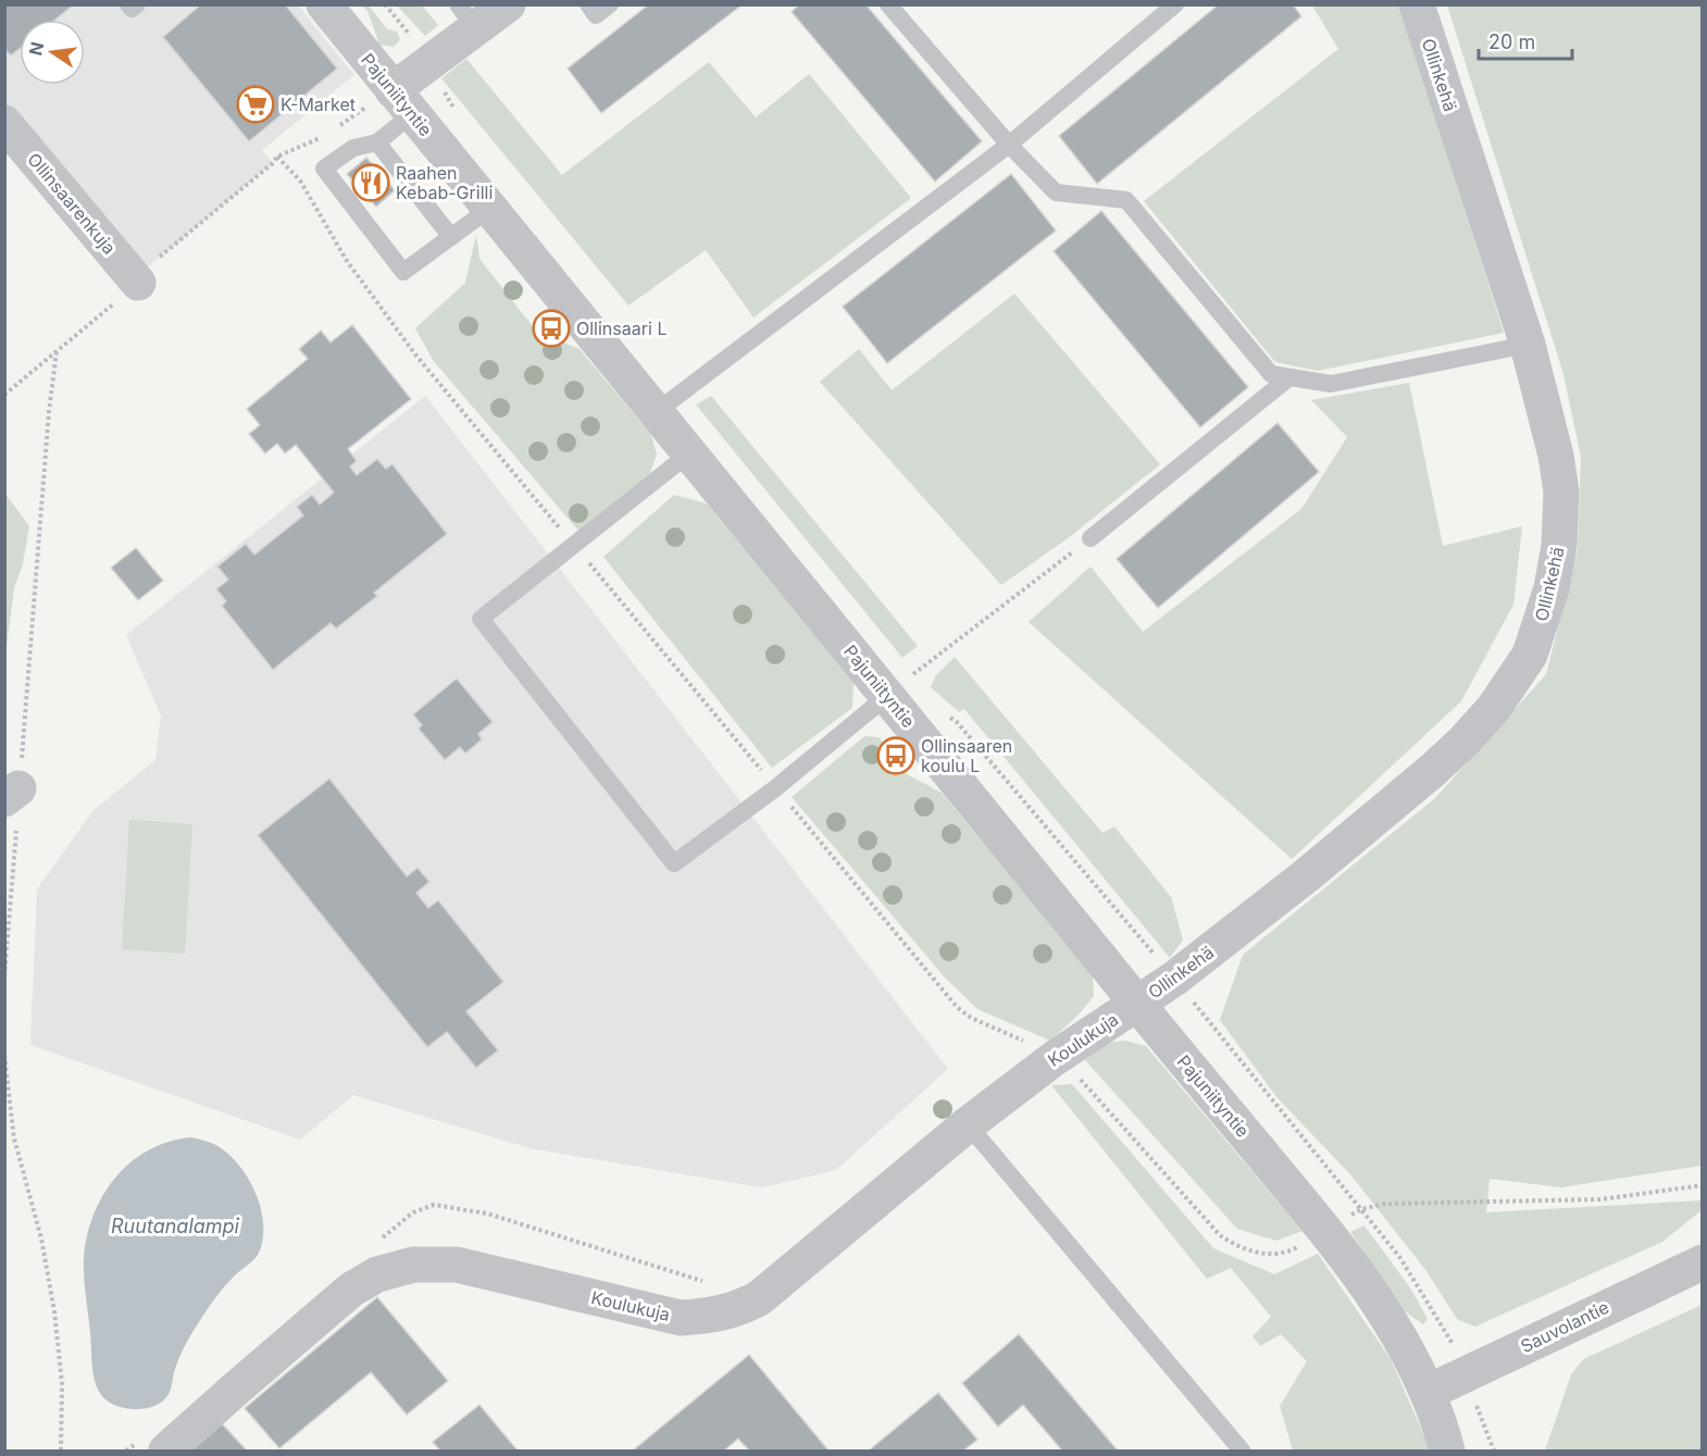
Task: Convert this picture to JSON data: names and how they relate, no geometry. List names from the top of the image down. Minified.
{"streets":{"street":["Ollinkehä","Pajuniityntie","Ollinsaarenkuja","Koulukuja","Sauvolantie"]},"crossings":[["Ollinkehä","Pajuniityntie"],["Ollinkehä","Koulukuja"],["Pajuniityntie","Koulukuja"],["Pajuniityntie","Sauvolantie"]],"water":["Ruutanalampi"],"places":{"supermarket":["K-Market"],"restaurant":["Raahen Kebab-Grilli"],"bus stop":["Ollinsaari L","Ollinsaaren koulu L"]},"scale_bar":"20 m","north":"left"}
